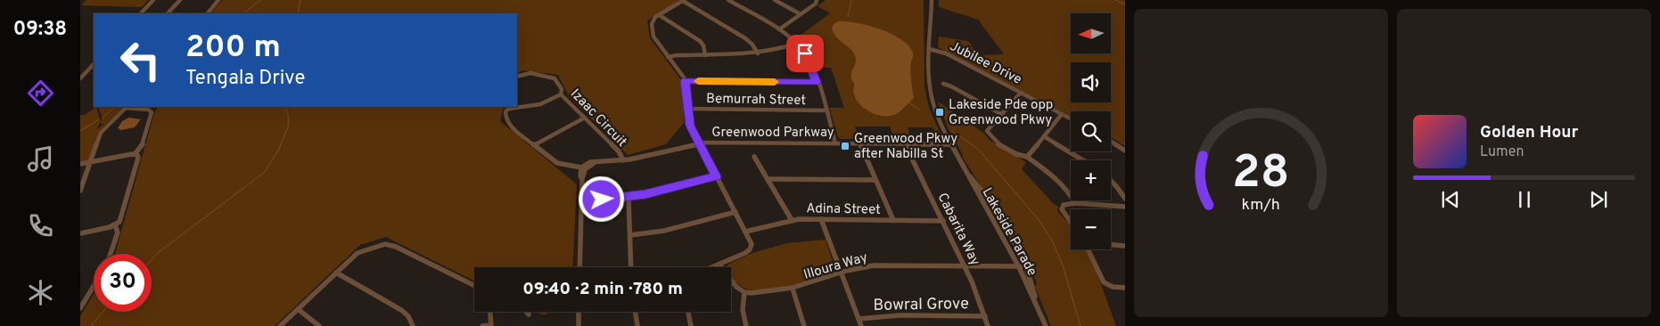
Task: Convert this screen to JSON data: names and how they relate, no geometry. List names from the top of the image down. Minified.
{"streets":{"street":["Jubilee Drive","Bemurrah Street","Izaac Circuit","Greenwood Parkway","Adina Street","Cabarita Way","Lakeside Parade","Illoura Way","Bowral Grove"]},"crossings":[["Jubilee Drive","Lakeside Parade"],["Izaac Circuit","Greenwood Parkway"],["Greenwood Parkway","Cabarita Way"],["Greenwood Parkway","Lakeside Parade"],["Adina Street","Cabarita Way"],["Cabarita Way","Illoura Way"],["Cabarita Way","Bowral Grove"],["Lakeside Parade","Illoura Way"]],"places":{"transit":["Lakeside Pde opp Greenwood Pkwy","Greenwood Pkwy after Nabilla St"]},"north":"left","page":{"tabs":"09:38","map_buttons":["+","−"],"turn":["200 m","Tengala Drive"],"song":["Golden Hour","Lumen"],"limit":"30","trip":"09:40 · 2 min · 780 m","gauge":["28","km/h"]}}
